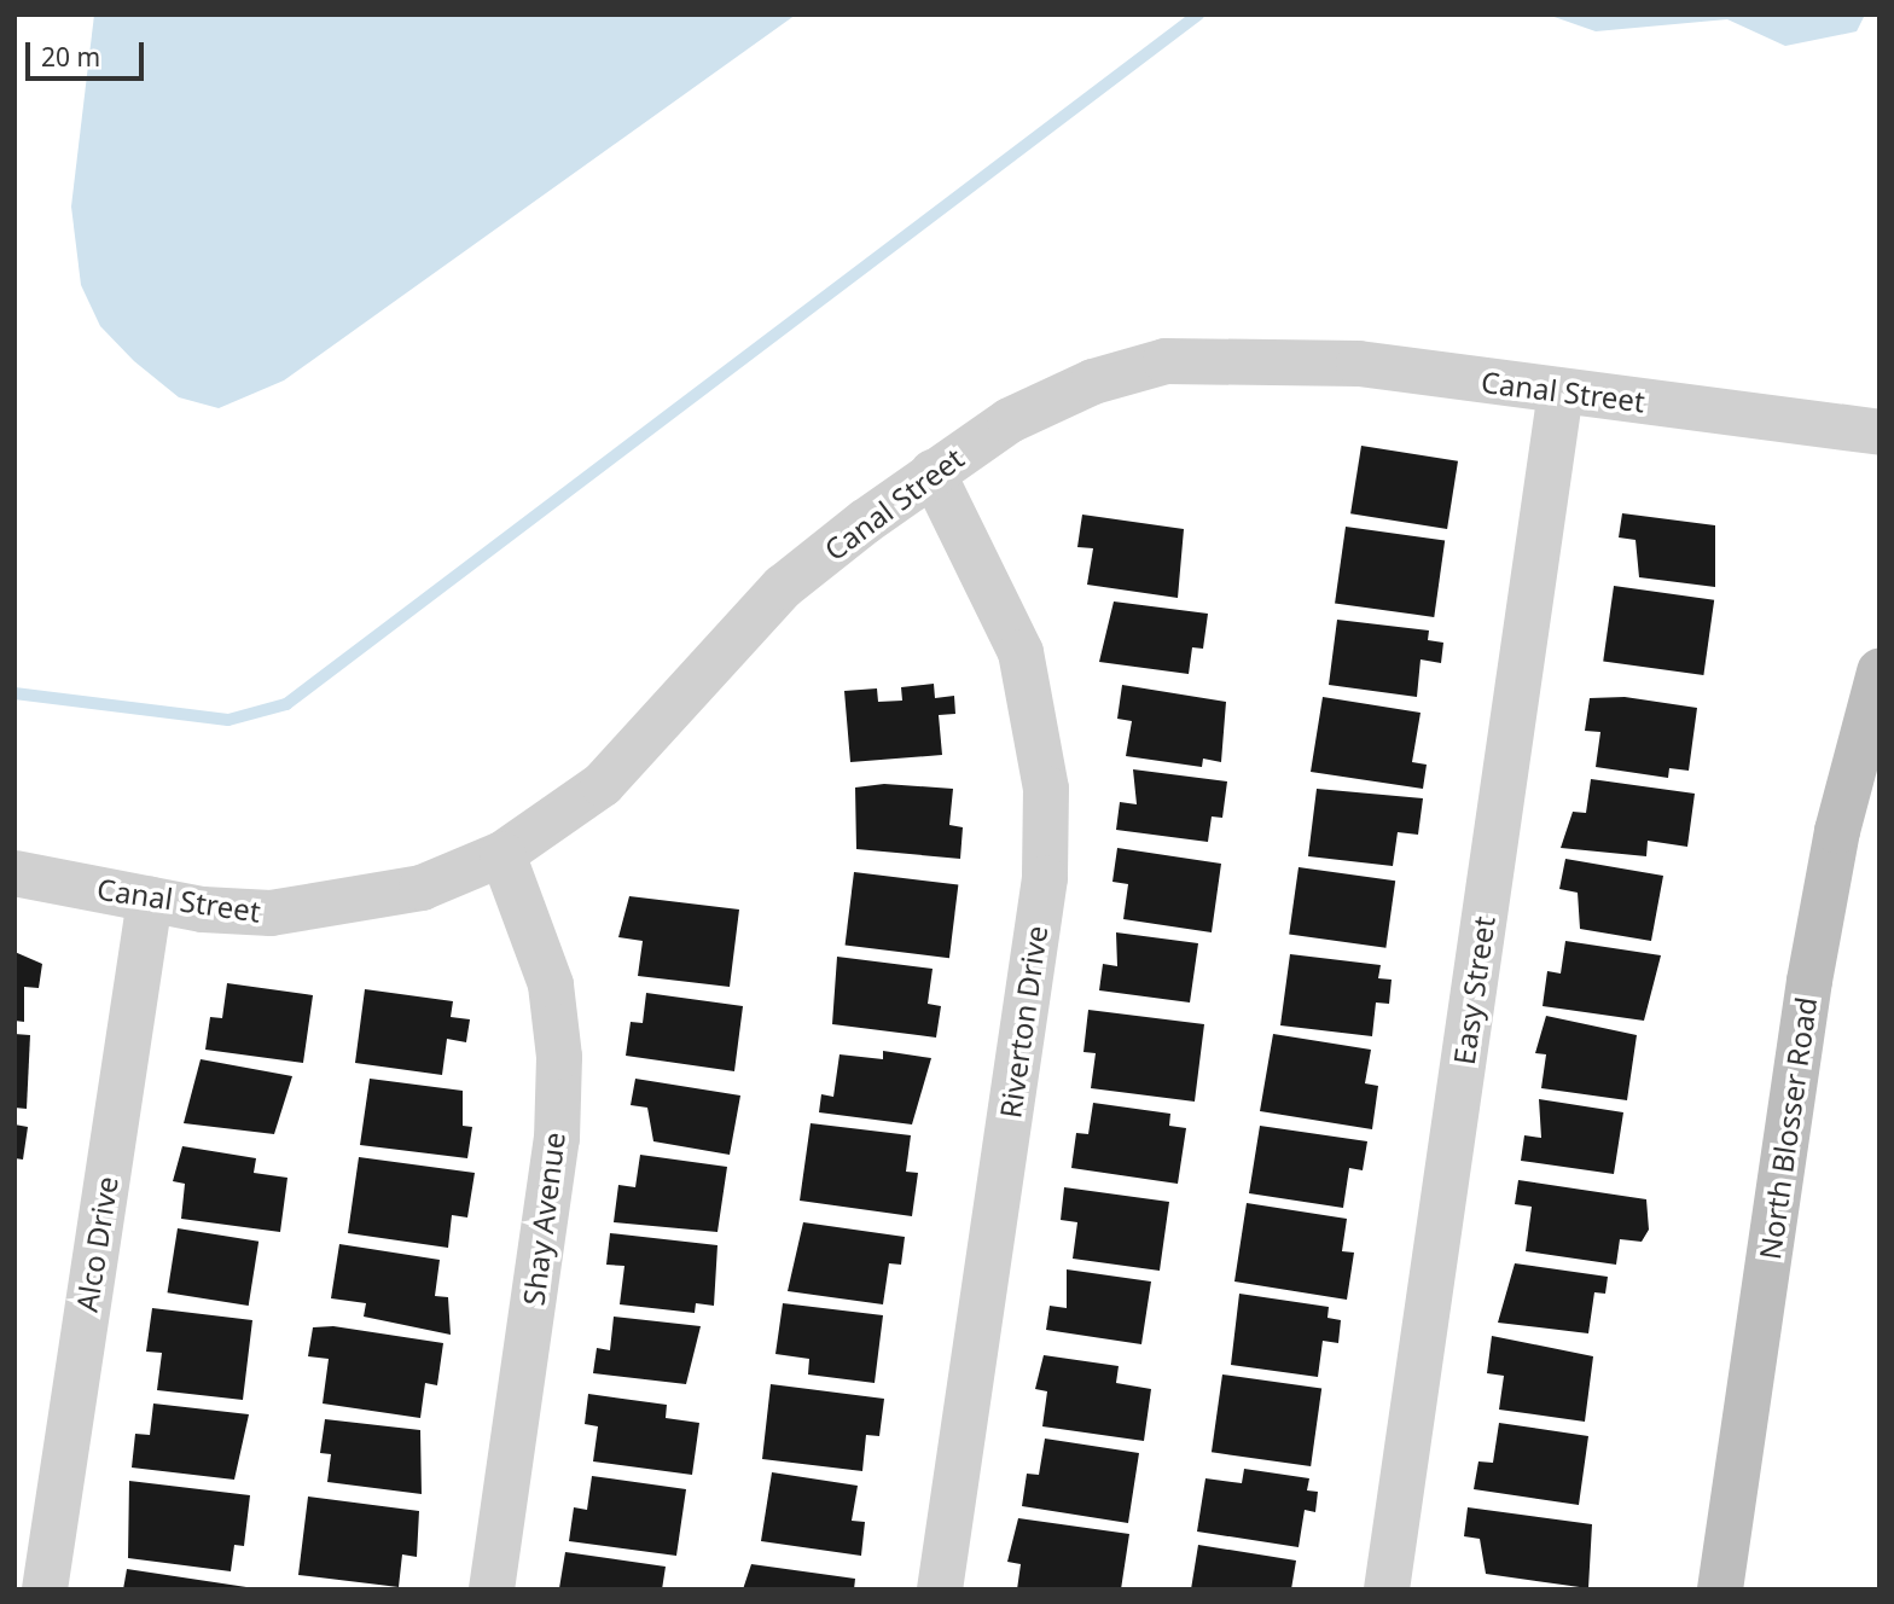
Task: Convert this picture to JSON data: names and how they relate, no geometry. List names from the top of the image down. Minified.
{"streets":{"street":["Canal Street","Easy Street","Riverton Drive","North Blosser Road","Shay Avenue","Alco Drive"]},"crossings":[["Canal Street","Easy Street"],["Canal Street","Riverton Drive"],["Canal Street","Shay Avenue"],["Canal Street","Alco Drive"]],"scale_bar":"20 m"}
